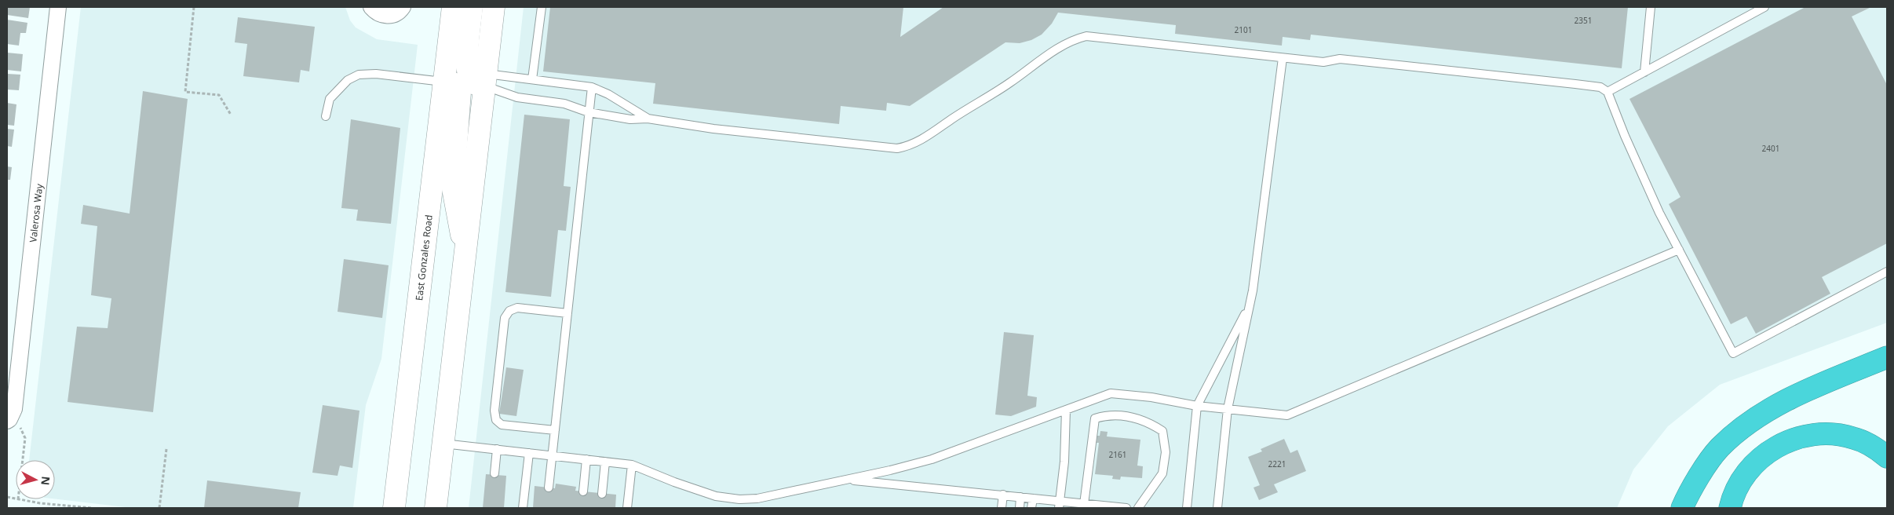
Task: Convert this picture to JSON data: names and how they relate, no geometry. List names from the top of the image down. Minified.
{"streets":{"main road":["East Gonzales Road"],"street":["Valerosa Way"]},"house_numbers":["2351","2101","2401","2161","2221"],"north":"right"}
